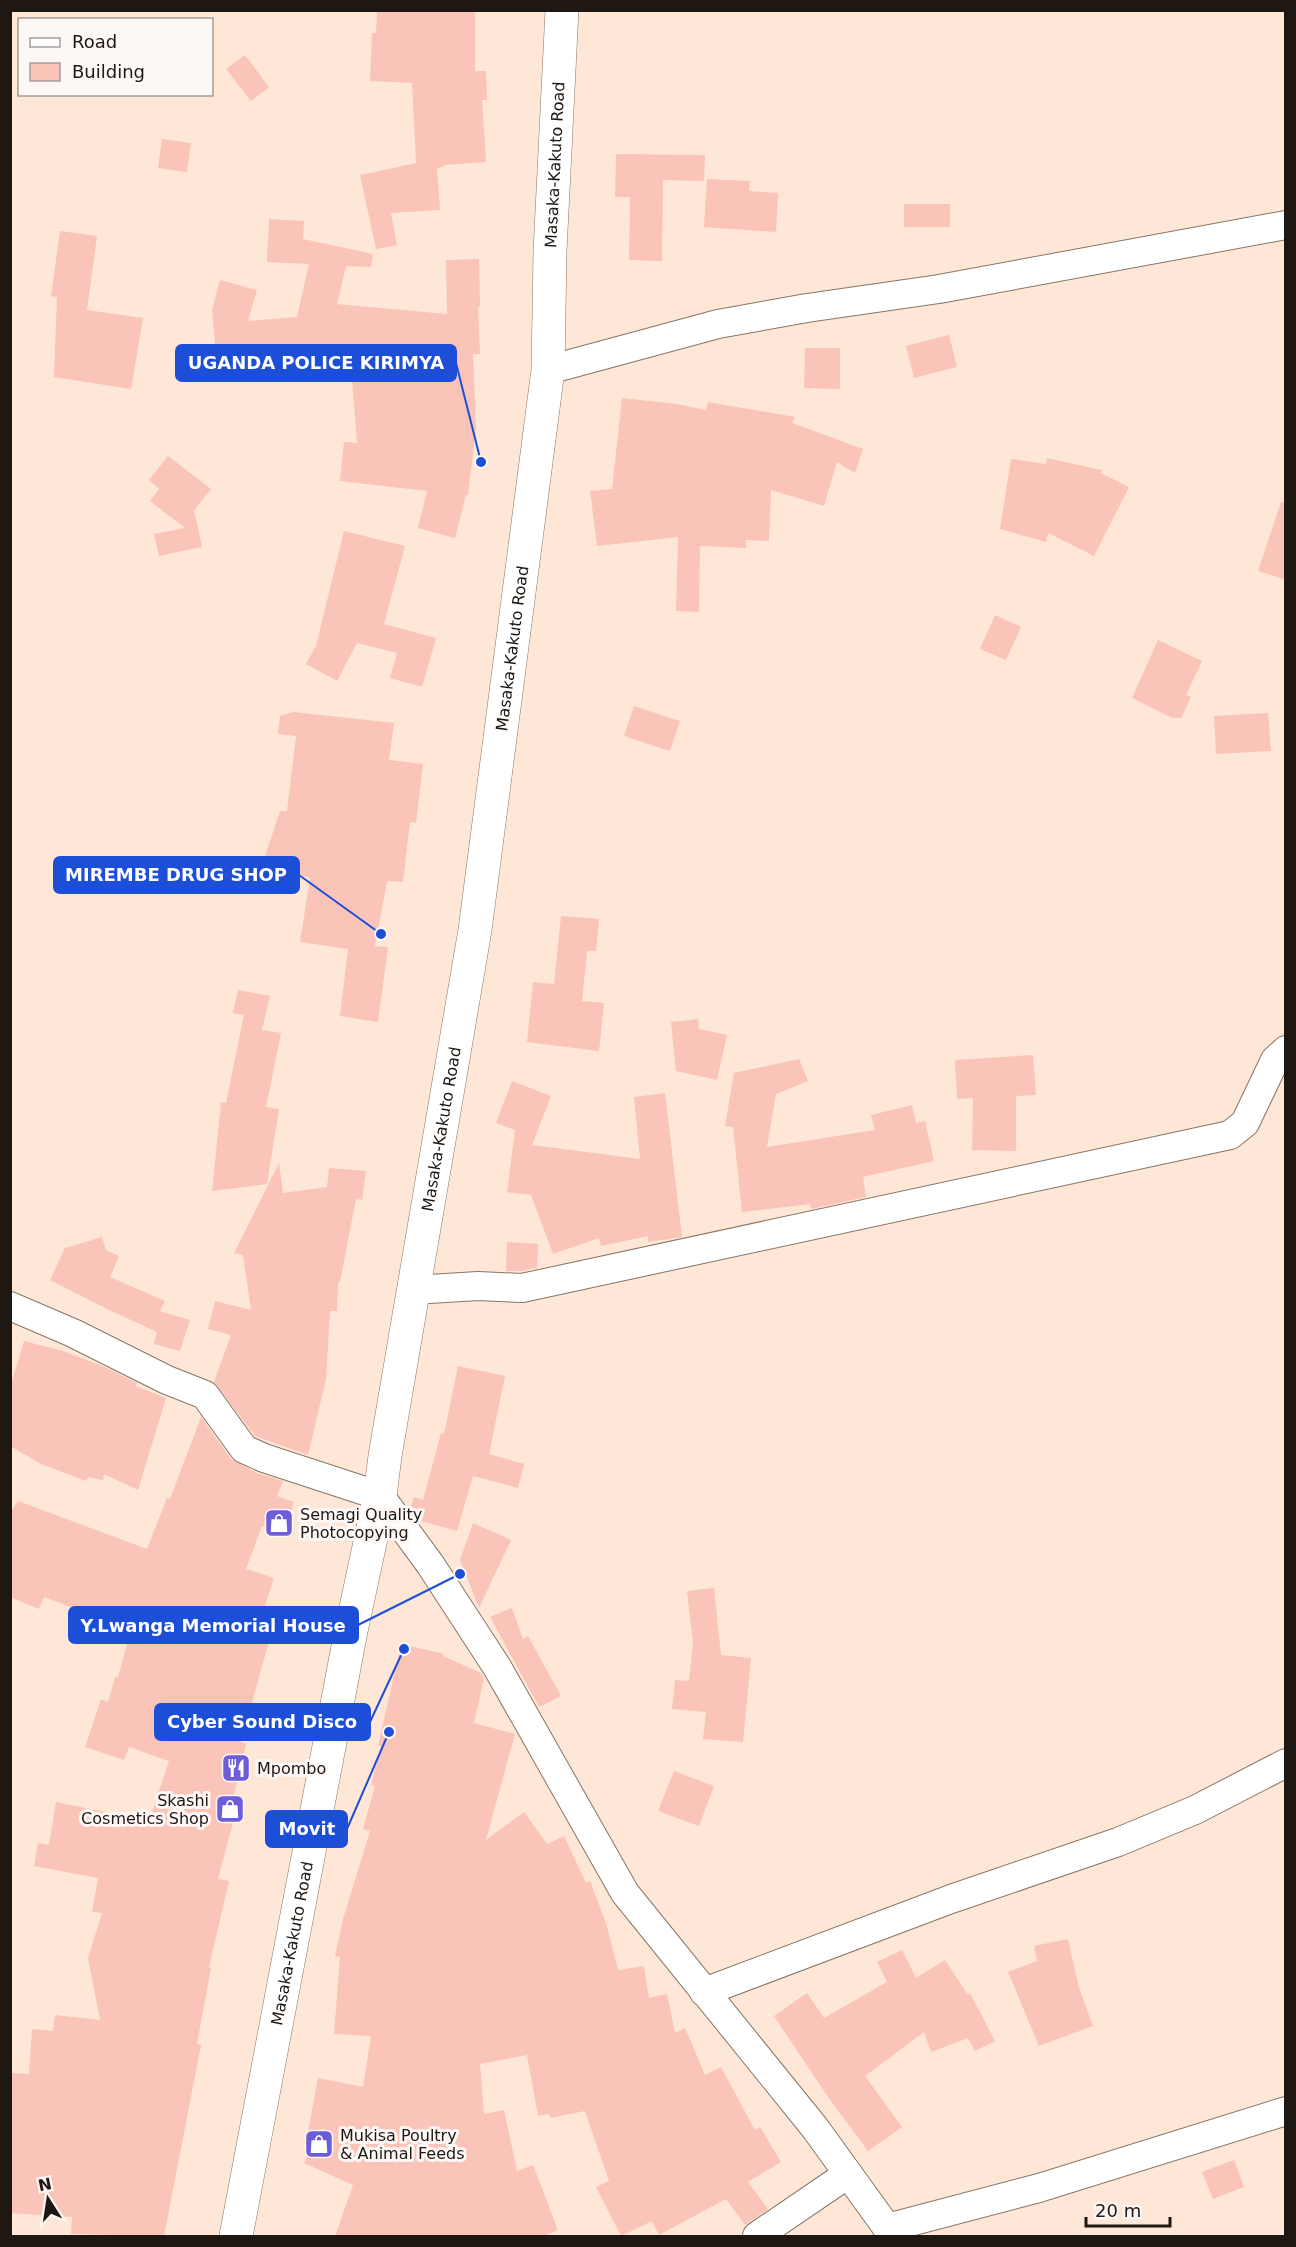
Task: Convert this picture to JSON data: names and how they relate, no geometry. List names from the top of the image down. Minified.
{"streets":{"highway":["Masaka-Kakuto Road"]},"places":{"other":["UGANDA POLICE KIRIMYA","MIREMBE DRUG SHOP","Y.Lwanga Memorial House","Cyber Sound Disco","Movit"],"shop":["Semagi Quality Photocopying","Skashi Cosmetics Shop","Mukisa Poultry & Animal Feeds"],"restaurant":["Mpombo"]},"legend":["Road","Building"],"scale_bar":"20 m","north":"top"}
